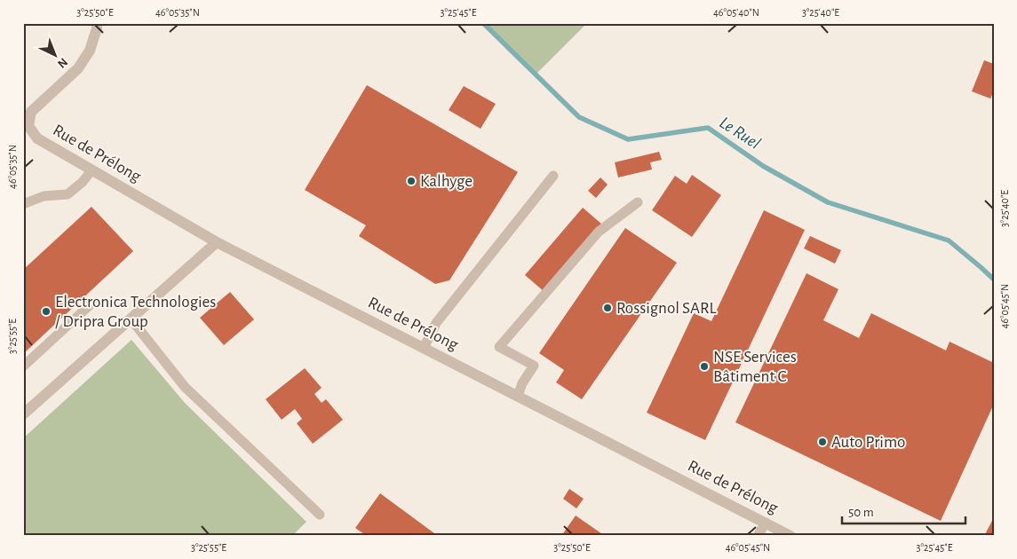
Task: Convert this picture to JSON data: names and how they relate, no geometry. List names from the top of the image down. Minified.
{"streets":{"street":["Rue de Prélong"]},"water":["Le Ruel"],"places":["Kalhyge","Rossignol SARL","Electronica Technologies / Dripra Group","NSE Services Bâtiment C","Auto Primo"],"scale_bar":"50 m","north":"bottom right","coordinates":["3°25'50\"E","46°05'35\"N","3°25'45\"E","46°05'40\"N","3°25'40\"E","46°05'45\"N","3°25'55\"E"]}
